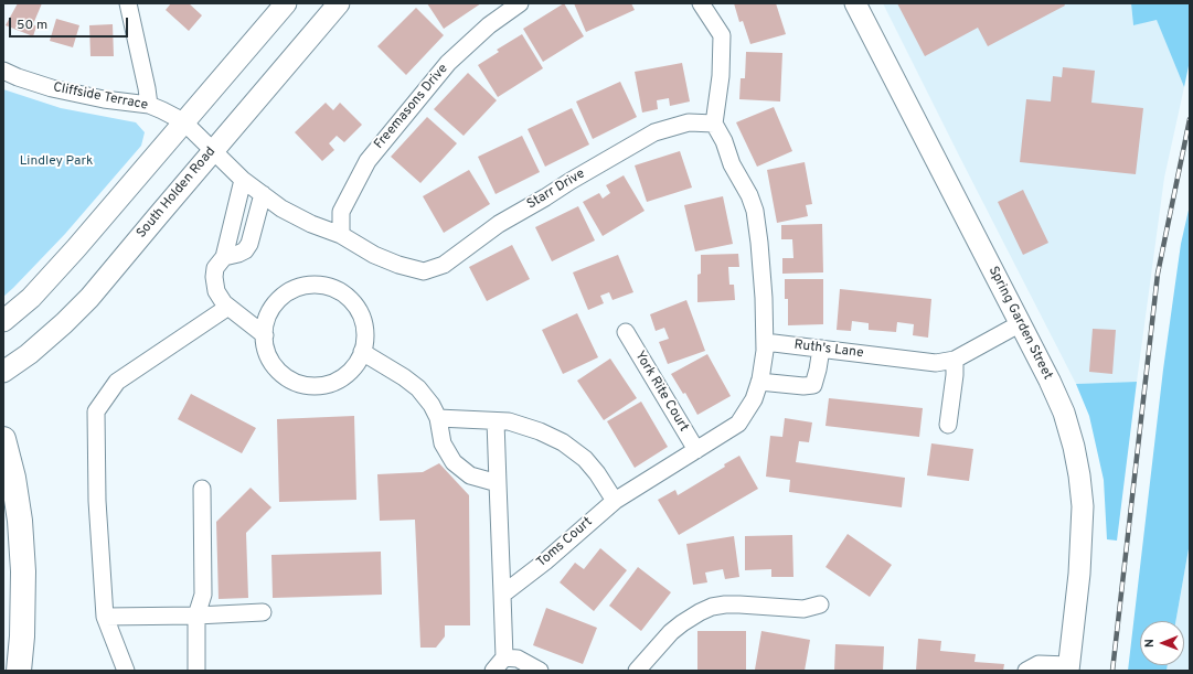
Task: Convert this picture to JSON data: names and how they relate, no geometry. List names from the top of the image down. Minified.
{"streets":{"main road":["South Holden Road","Spring Garden Street"],"street":["Cliffside Terrace","Freemasons Drive","Starr Drive","Ruth's Lane","York Rite Court","Toms Court"]},"crossings":[["Cliffside Terrace","Starr Drive"],["Cliffside Terrace","South Holden Road"],["Freemasons Drive","Starr Drive"],["Starr Drive","South Holden Road"],["Spring Garden Street","Ruth's Lane"],["York Rite Court","Toms Court"]],"parks":["Lindley Park"],"scale_bar":"50 m","north":"left"}
